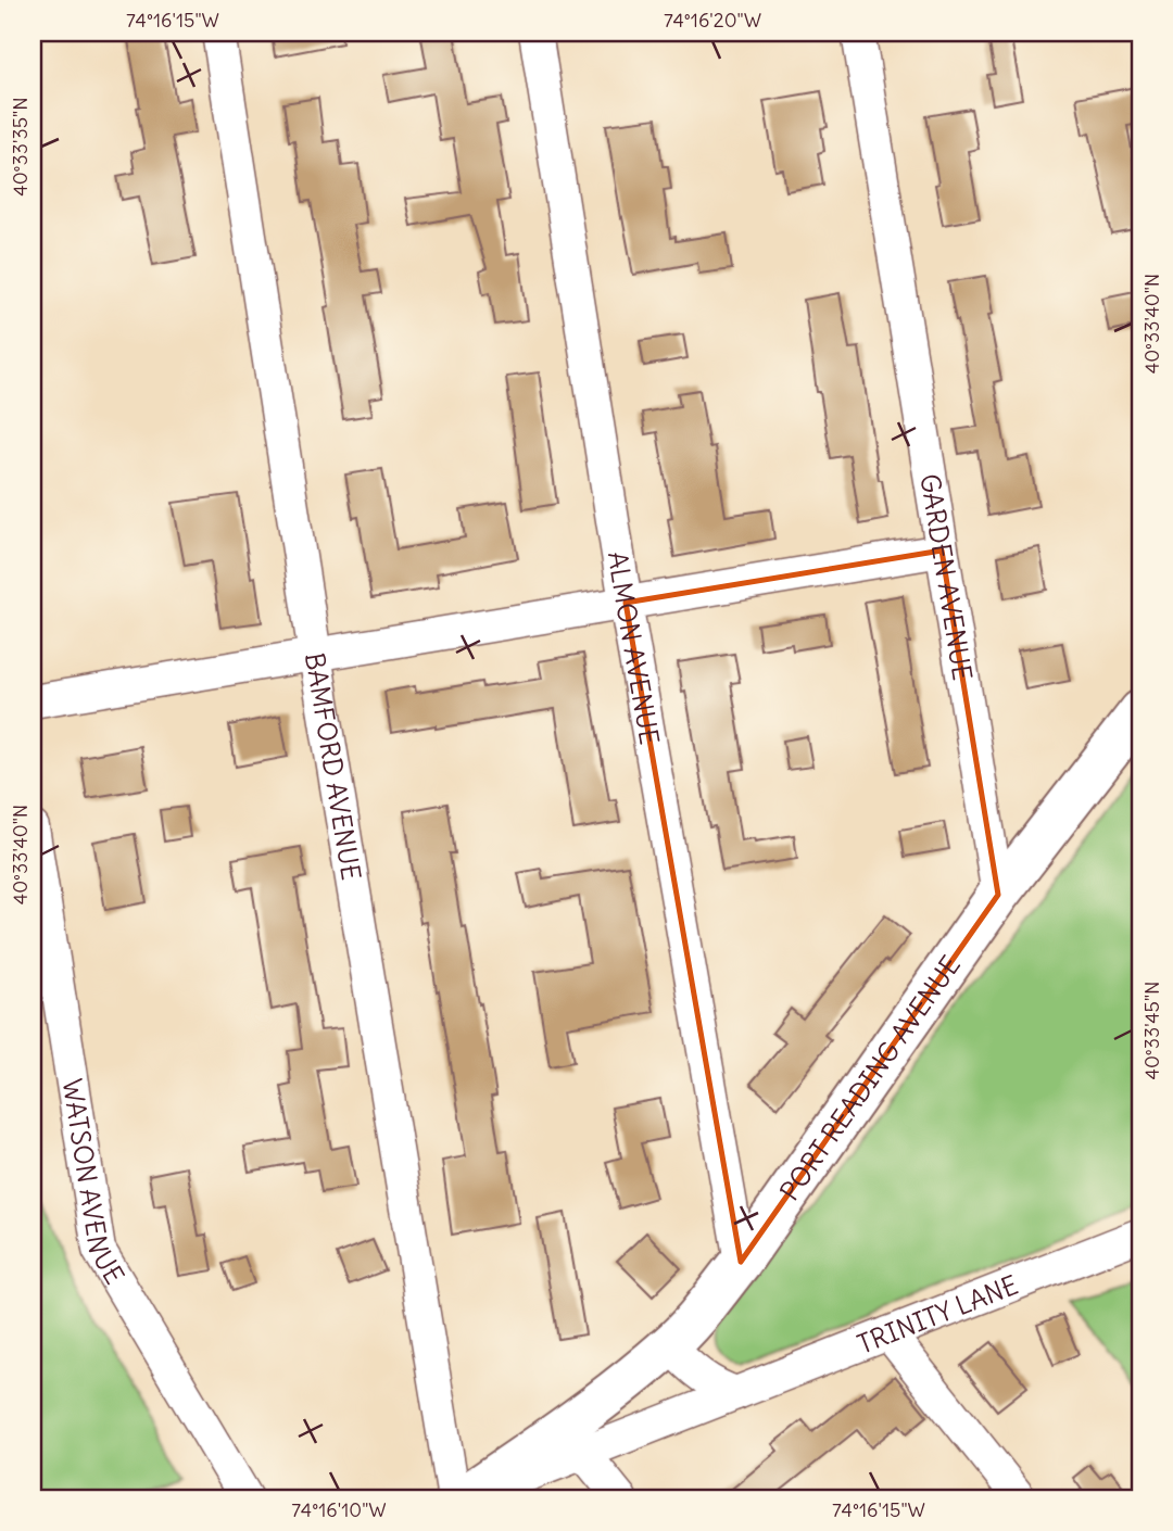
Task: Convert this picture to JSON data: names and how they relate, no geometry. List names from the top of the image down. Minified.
{"streets":{"main road":["PORT READING AVENUE"],"street":["GARDEN AVENUE","ALMON AVENUE","BAMFORD AVENUE","WATSON AVENUE","TRINITY LANE"]},"crossings":[["GARDEN AVENUE","PORT READING AVENUE"],["ALMON AVENUE","PORT READING AVENUE"],["PORT READING AVENUE","TRINITY LANE"]],"coordinates":["74°16'15\"W","74°16'20\"W","40°33'35\"N","40°33'40\"N","40°33'45\"N","74°16'10\"W"]}
